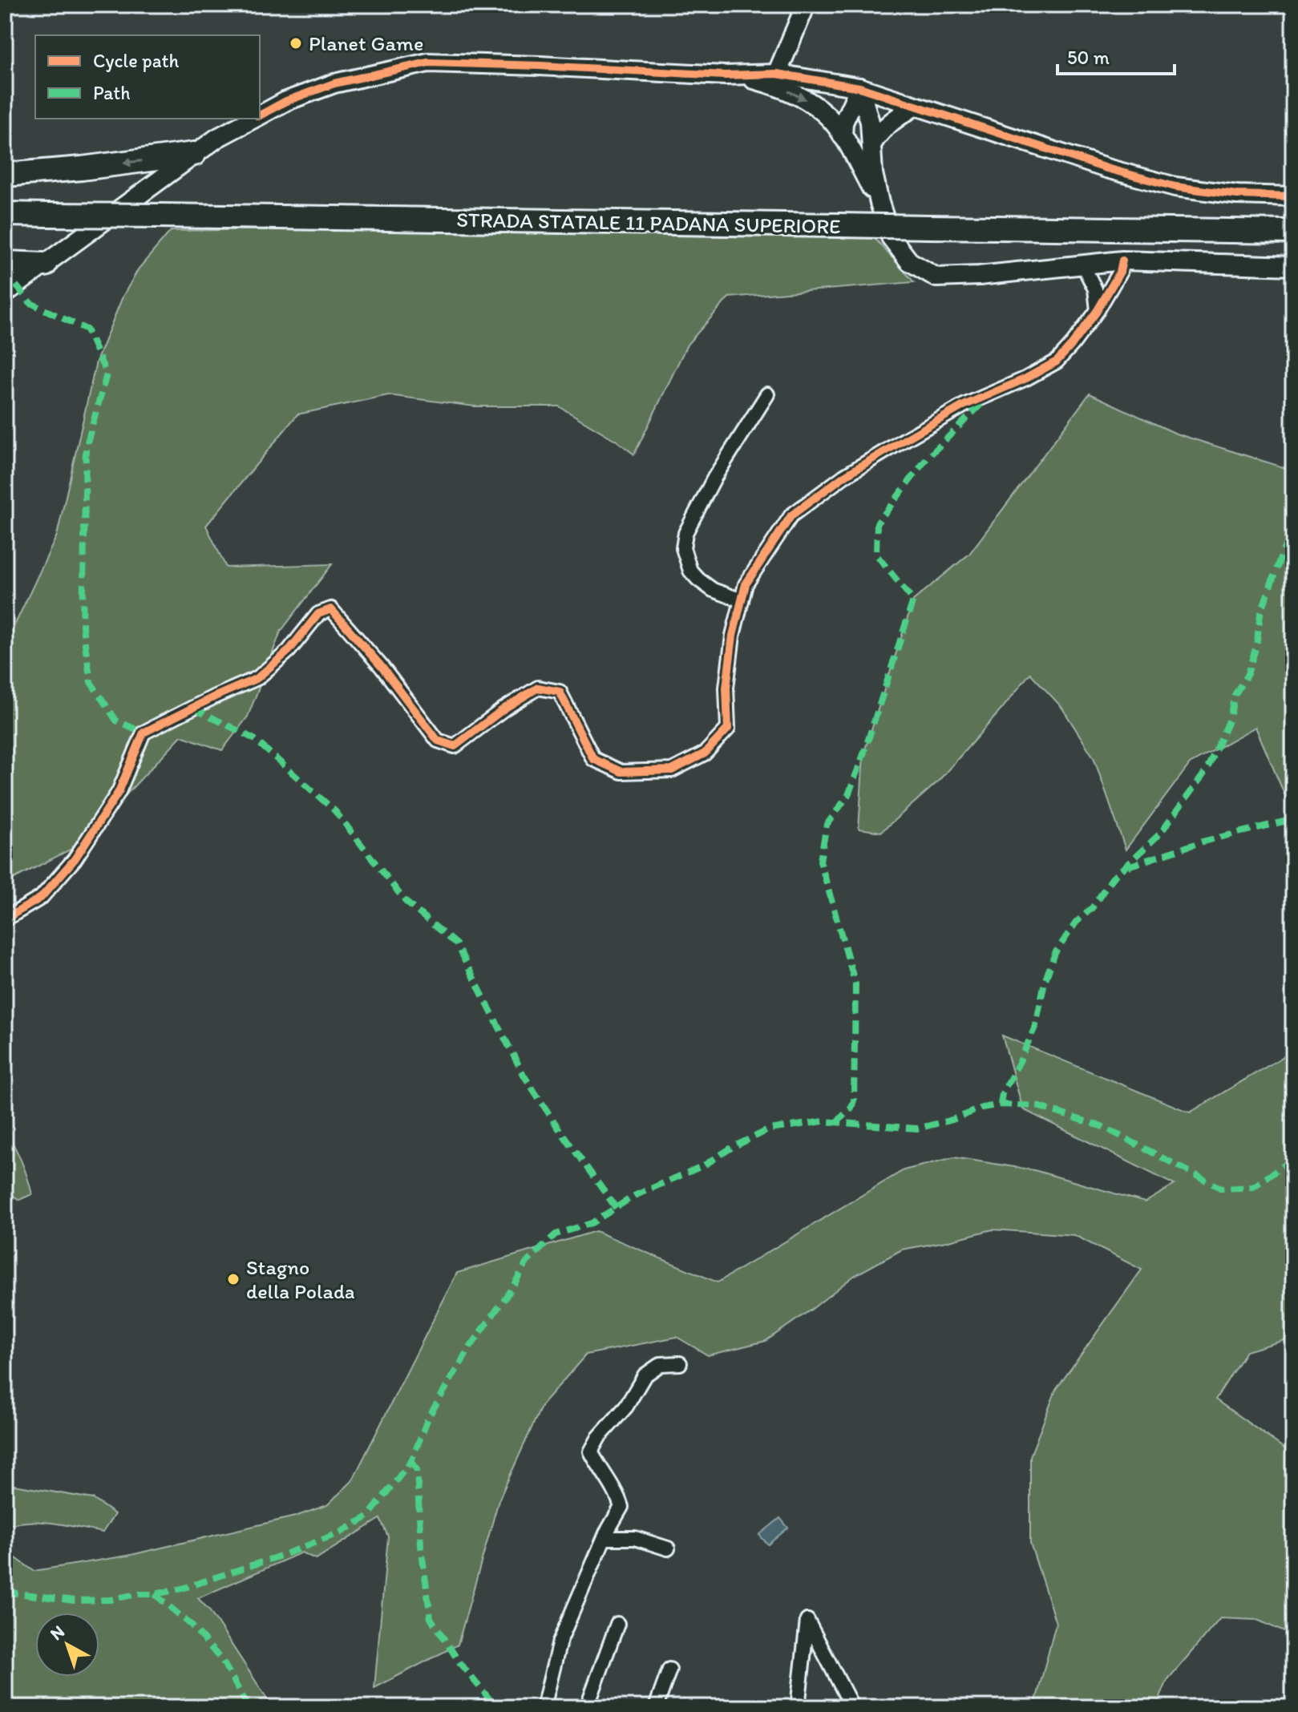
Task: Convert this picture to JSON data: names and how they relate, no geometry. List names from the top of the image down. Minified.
{"streets":{"highway":["STRADA STATALE 11 PADANA SUPERIORE"]},"places":["Planet Game","Stagno della Polada"],"legend":["Cycle path","Path"],"scale_bar":"50 m","north":"top left"}
